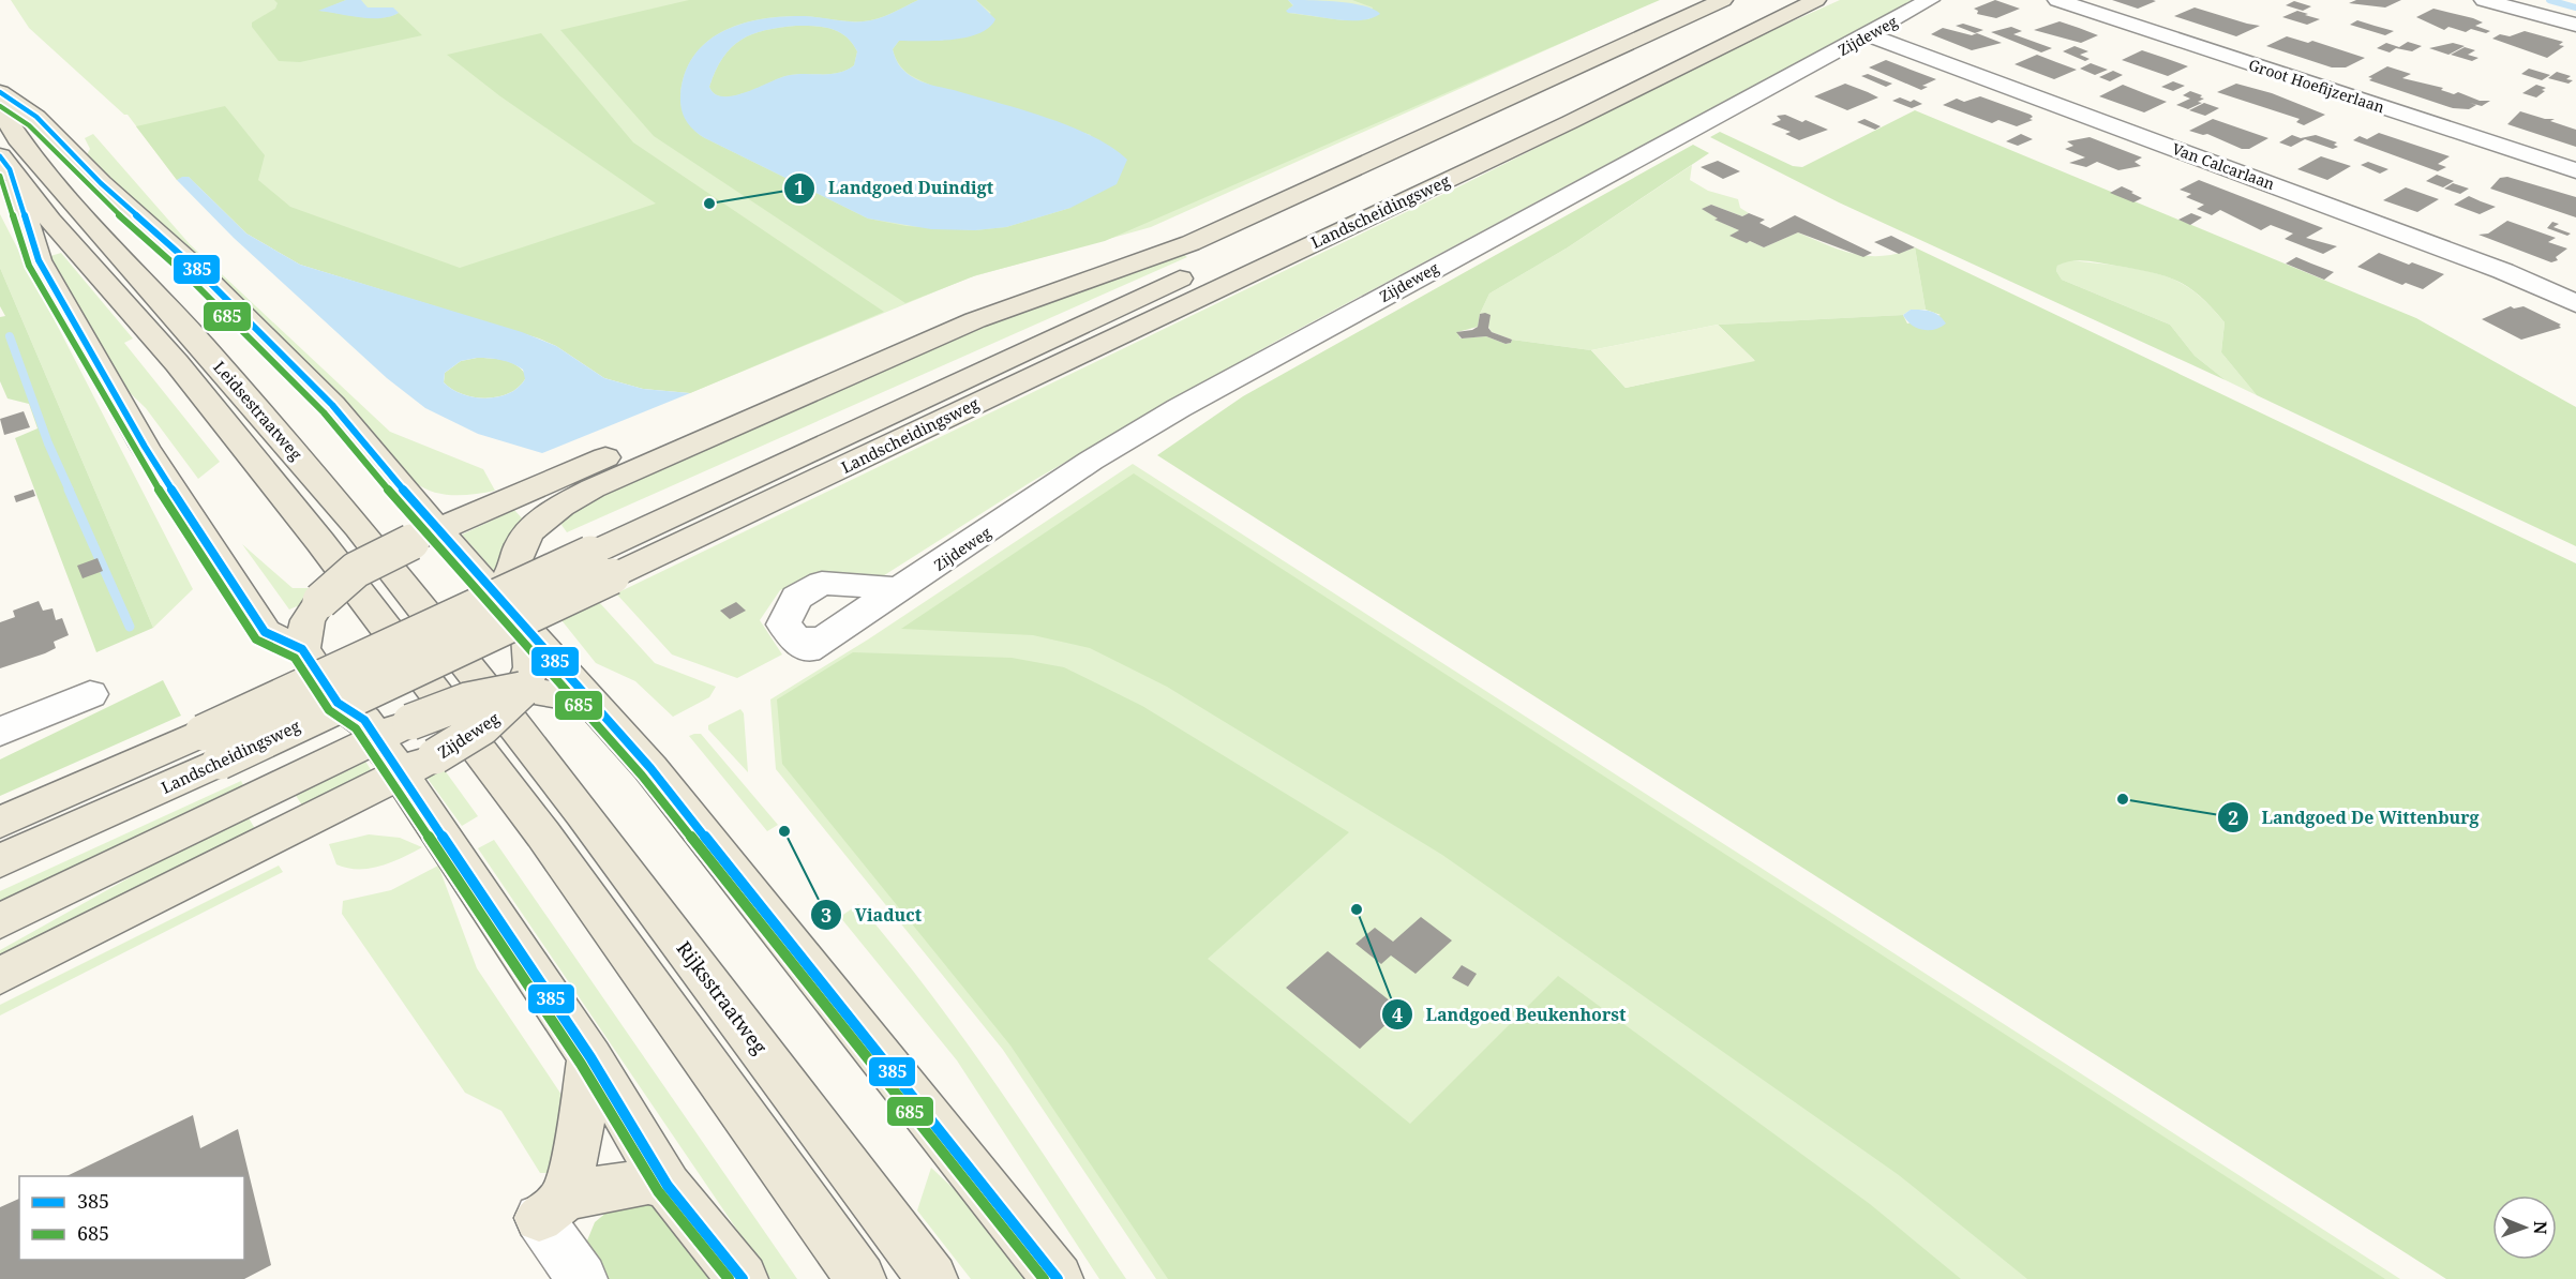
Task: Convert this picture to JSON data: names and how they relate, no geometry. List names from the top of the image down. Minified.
{"streets":{"main road":["Zijdeweg","Landscheidingsweg","Leidsestraatweg","Rijksstraatweg"],"street":["Groot Hoefijzerlaan","Van Calcarlaan"]},"crossings":[["Zijdeweg","Van Calcarlaan"],["Zijdeweg","Leidsestraatweg"],["Zijdeweg","Rijksstraatweg"],["Leidsestraatweg","Rijksstraatweg"]],"places":["Landgoed Duindigt","Landgoed De Wittenburg","Viaduct","Landgoed Beukenhorst"],"lines":["transit line 385","transit line 685"],"legend":["385","685"],"north":"right"}
